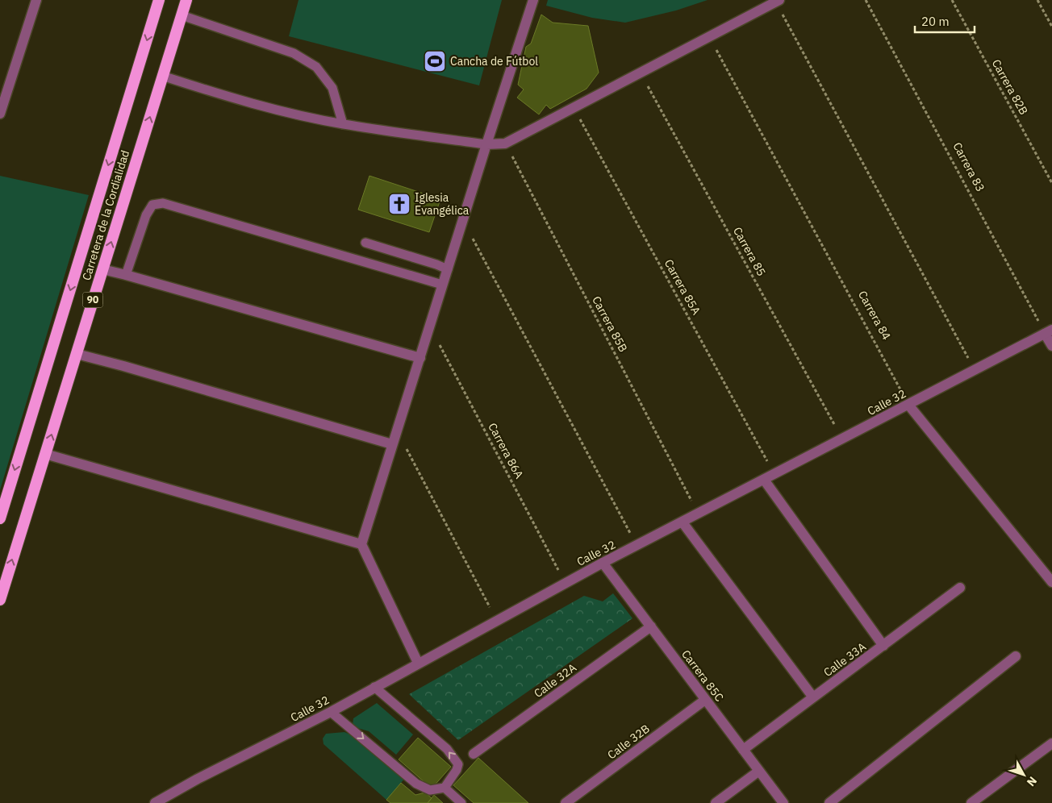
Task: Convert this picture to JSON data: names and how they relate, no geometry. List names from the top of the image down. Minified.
{"streets":{"highway":["Carretera de la Cordialidad","90"],"street":["Calle 32","Calle 33A","Carrera 85C","Calle 32A","Calle 32B"],"path":["Carrera 82B","Carrera 83","Carrera 85","Carrera 85A","Carrera 84","Carrera 85B","Carrera 86A"]},"crossings":[["Carrera 83","Calle 32"],["Carrera 85","Calle 32"],["Carrera 85A","Calle 32"],["Carrera 84","Calle 32"],["Carrera 85B","Calle 32"],["Calle 32","Carrera 86A"],["Calle 32","Carrera 85C"],["Calle 33A","Carrera 85C"],["Carrera 85C","Calle 32A"],["Carrera 85C","Calle 32B"]],"places":{"sports":["Cancha de Fútbol"],"church":["Iglesia Evangélica"]},"scale_bar":"20 m","north":"bottom right"}
